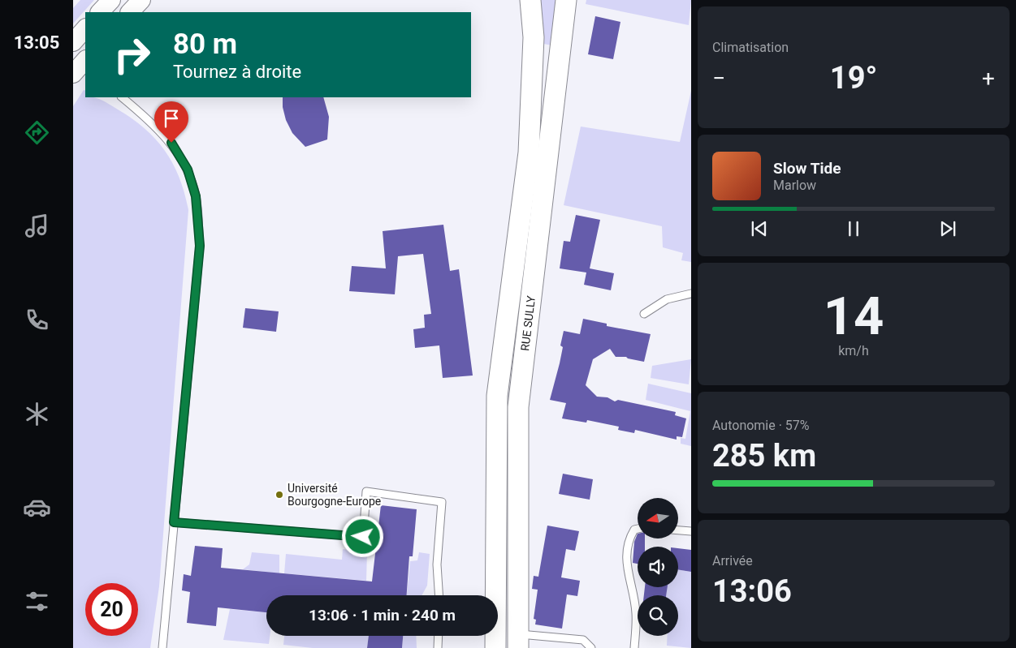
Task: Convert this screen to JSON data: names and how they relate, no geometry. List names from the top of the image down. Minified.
{"streets":{"main road":["RUE SULLY"]},"places":["Université Bourgogne-Europe"],"north":"left","page":{"tabs":"13:05","tile":["Climatisation",["14","km/h"],["Autonomie · 57%","285 km"],["Arrivée","13:06"]],"turn":["80 m","Tournez à droite"],"heat":["−","19°","+"],"song":["Slow Tide","Marlow"],"limit":"20","trip":"13:06 · 1 min · 240 m"}}
